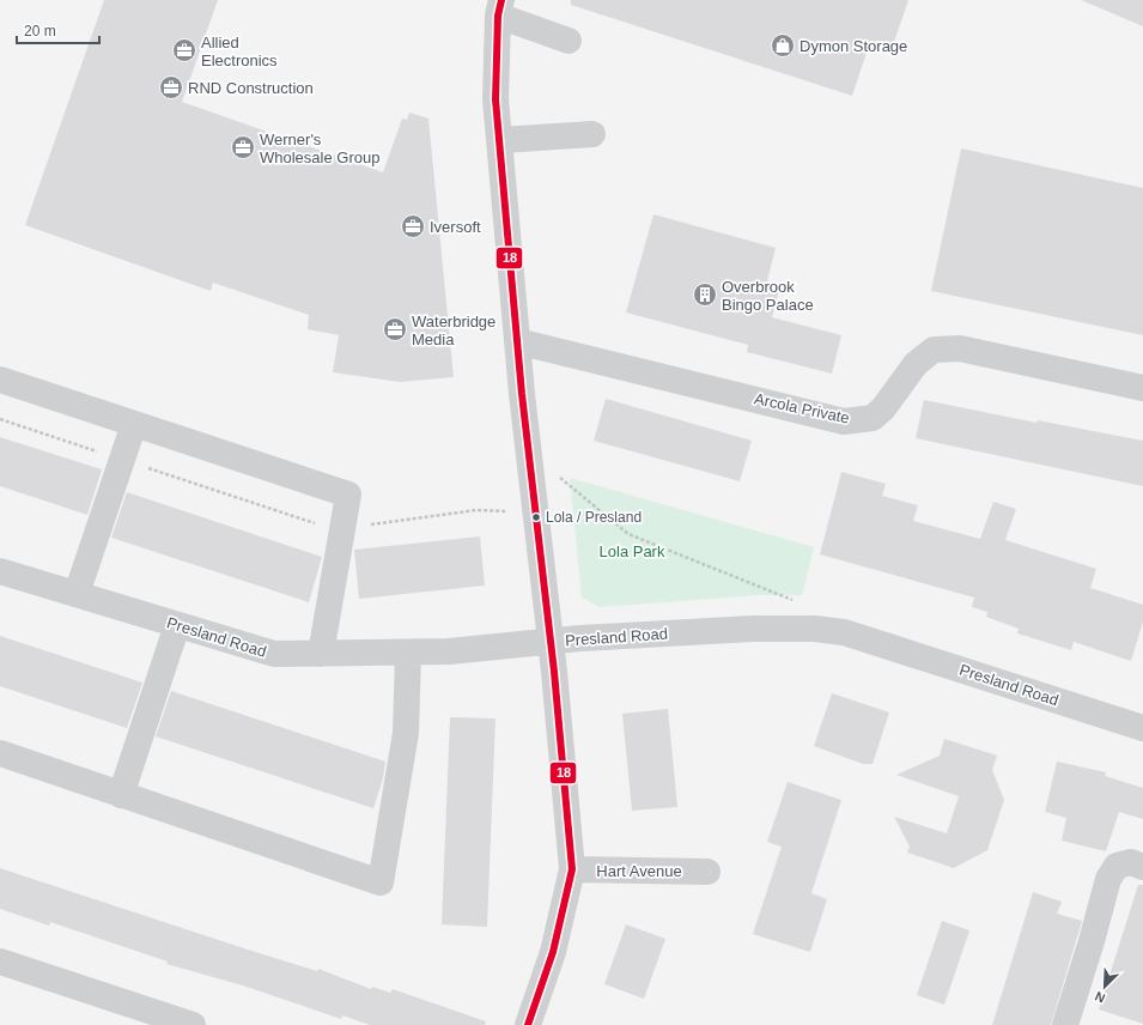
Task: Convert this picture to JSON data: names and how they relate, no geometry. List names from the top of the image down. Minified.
{"streets":{"street":["Arcola Private","Presland Road","Hart Avenue"]},"parks":["Lola Park"],"places":{"shop":["Dymon Storage"],"office":["Allied Electronics","RND Construction","Werner's Wholesale Group","Iversoft","Waterbridge Media"],"building":["Overbrook Bingo Palace"],"other":["Lola / Presland"]},"lines":["transit line 18"],"scale_bar":"20 m","north":"bottom left"}
